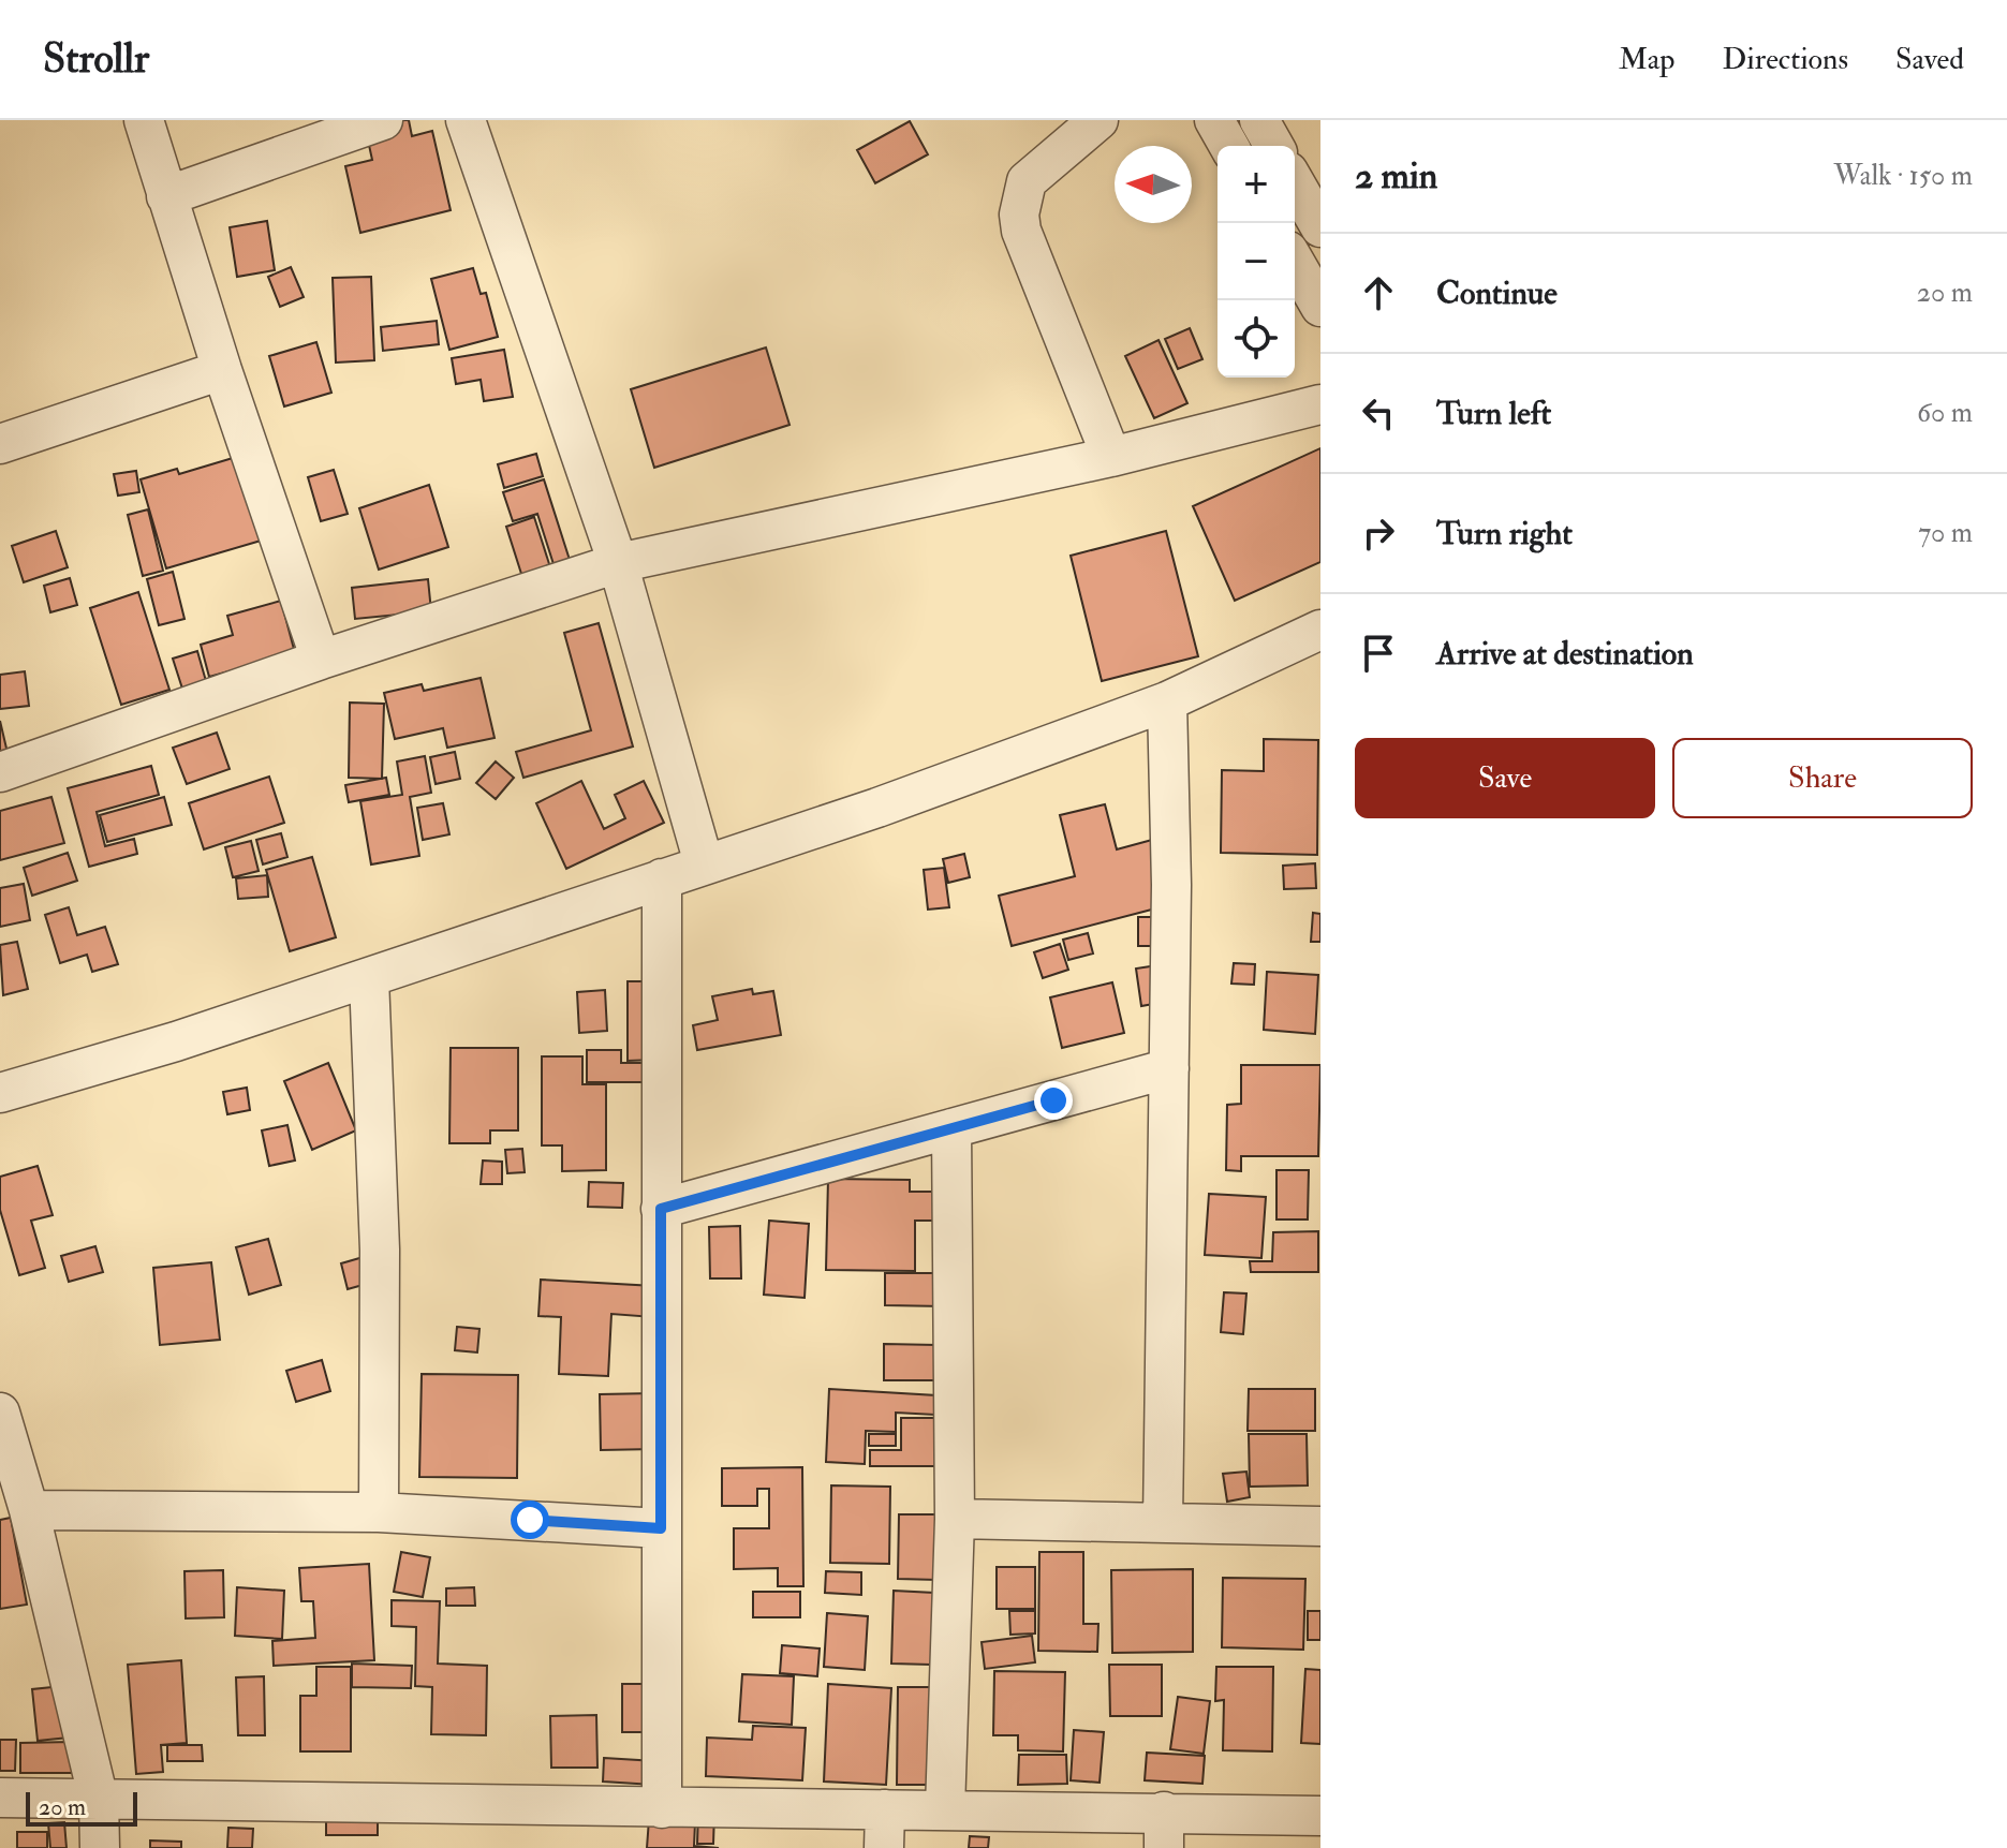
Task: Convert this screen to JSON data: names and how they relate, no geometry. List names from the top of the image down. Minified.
{"scale_bar":"20 m","north":"left","page":{"header":"Strollr","nav":["Map","Directions","Saved"],"heading":["2 min","Walk · 150 m"],"map_buttons":["+","−"],"list":[["Continue","20 m"],["Turn left","60 m"],["Turn right","70 m"],"Arrive at destination"],"buttons":["Save","Share"],"scale":"20 m"}}
